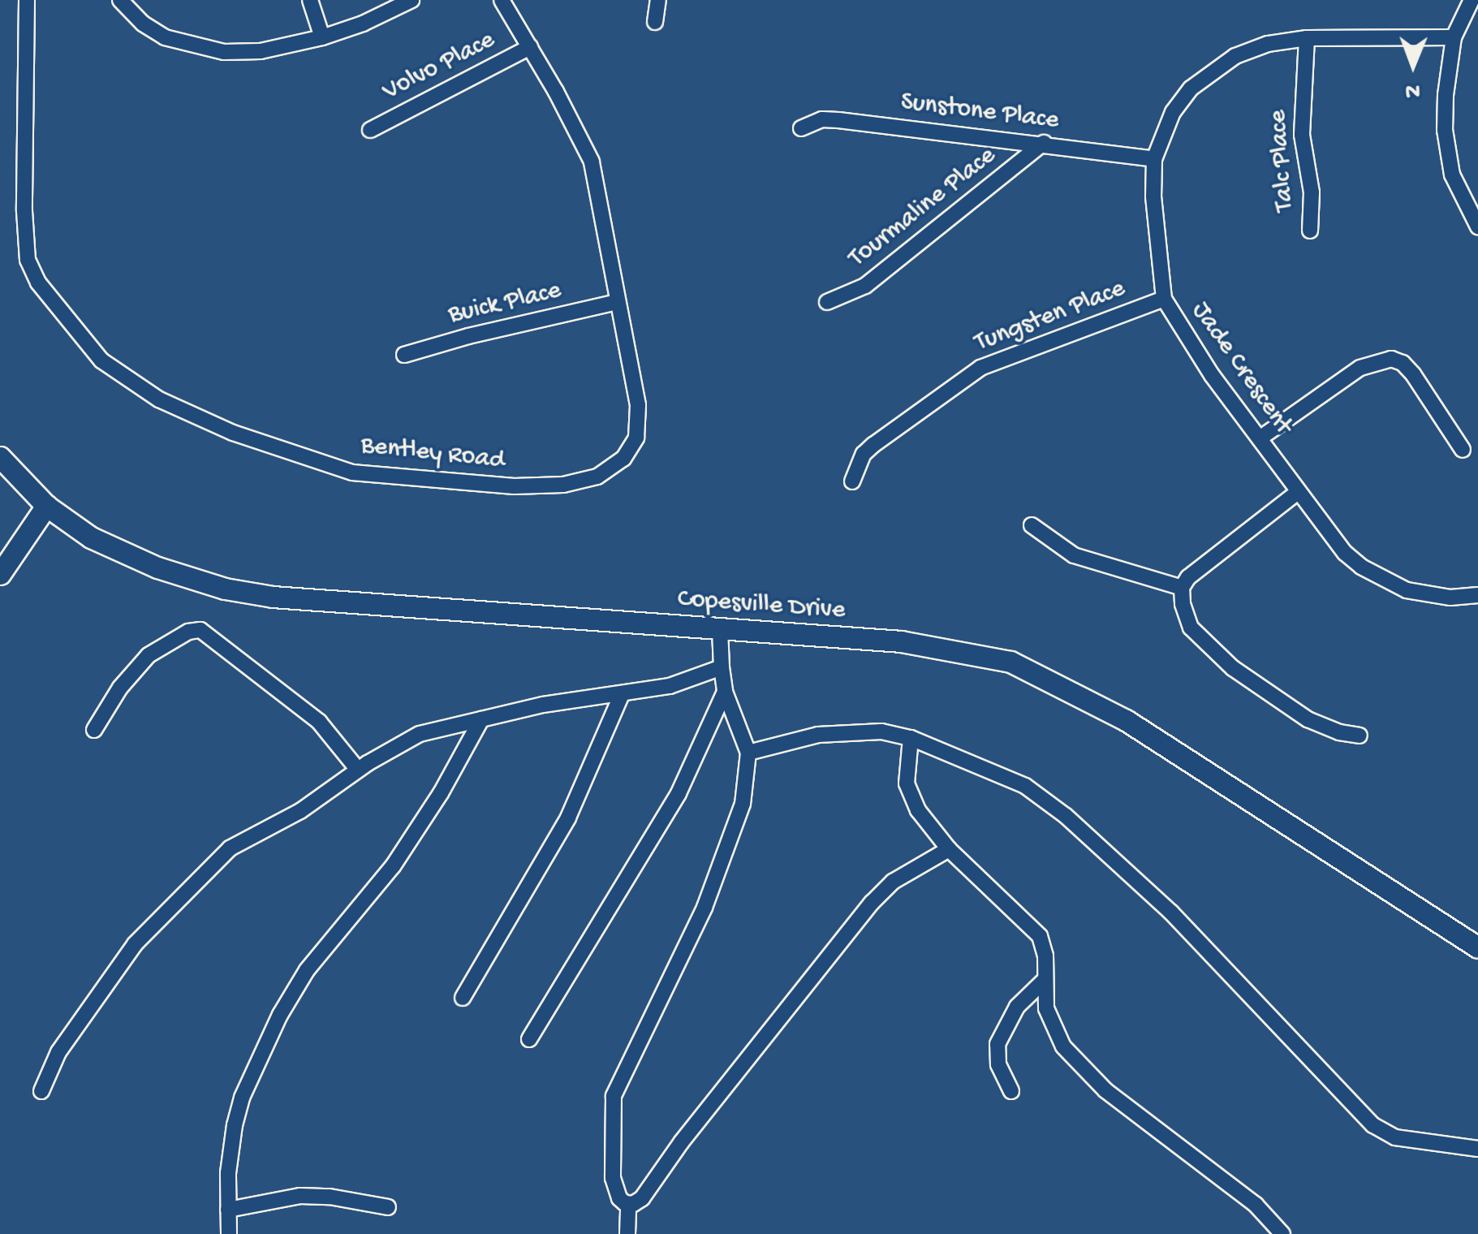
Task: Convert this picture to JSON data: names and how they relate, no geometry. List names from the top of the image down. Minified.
{"streets":{"street":["Volvo Place","Sunstone Place","Talc Place","Tourmaline Place","Buick Place","Tungsten Place","Jade Crescent","Bentley Road","Copesville Drive"]},"crossings":[["Volvo Place","Bentley Road"],["Sunstone Place","Tourmaline Place"],["Sunstone Place","Jade Crescent"],["Talc Place","Jade Crescent"],["Buick Place","Bentley Road"],["Tungsten Place","Jade Crescent"]],"north":"bottom"}
